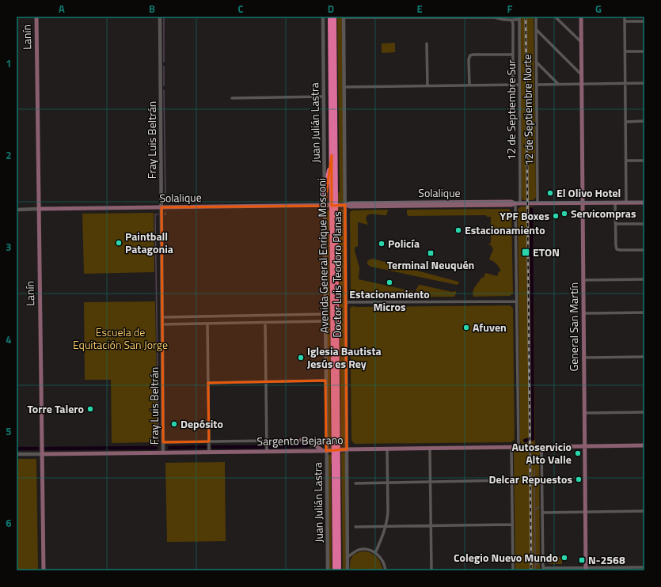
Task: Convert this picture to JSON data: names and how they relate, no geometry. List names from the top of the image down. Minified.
{"streets":{"highway":["Avenida General Enrique Mosconi"],"main road":["Lanín","Solalique","General San Martín","Sargento Bejarano"],"street":["12 de Septiembre Sur","12 de Septiembre Norte","Juan Julián Lastra","Fray Luis Beltrán","Doctor Luis Teodoro Planas"]},"crossings":[["Lanín","Solalique"],["Lanín","Sargento Bejarano"],["12 de Septiembre Sur","Solalique"],["12 de Septiembre Norte","Solalique"],["Juan Julián Lastra","Solalique"],["Juan Julián Lastra","Sargento Bejarano"],["Fray Luis Beltrán","Solalique"],["Fray Luis Beltrán","Sargento Bejarano"],["Solalique","Avenida General Enrique Mosconi"],["Solalique","Doctor Luis Teodoro Planas"],["Solalique","General San Martín"],["Avenida General Enrique Mosconi","Sargento Bejarano"],["Doctor Luis Teodoro Planas","Sargento Bejarano"],["General San Martín","Sargento Bejarano"]],"parks":["Escuela de Equitación San Jorge"],"places":{"other":["El Olivo Hotel","Servicompras","YPF Boxes","Estacionamiento","Paintball Patagonia","Policía","Estacionamiento Micros","Afuven","Iglesia Bautista Jesús es Rey","Torre Talero","Depósito","Autoservicio Alto Valle","Delcar Repuestos","Colegio Nuevo Mundo"],"transit":["ETON","Terminal Neuquén","N-2568"]},"grid":{"columns":["A","B","C","D","E","F","G"],"rows":["1","2","3","4","5","6"]}}
